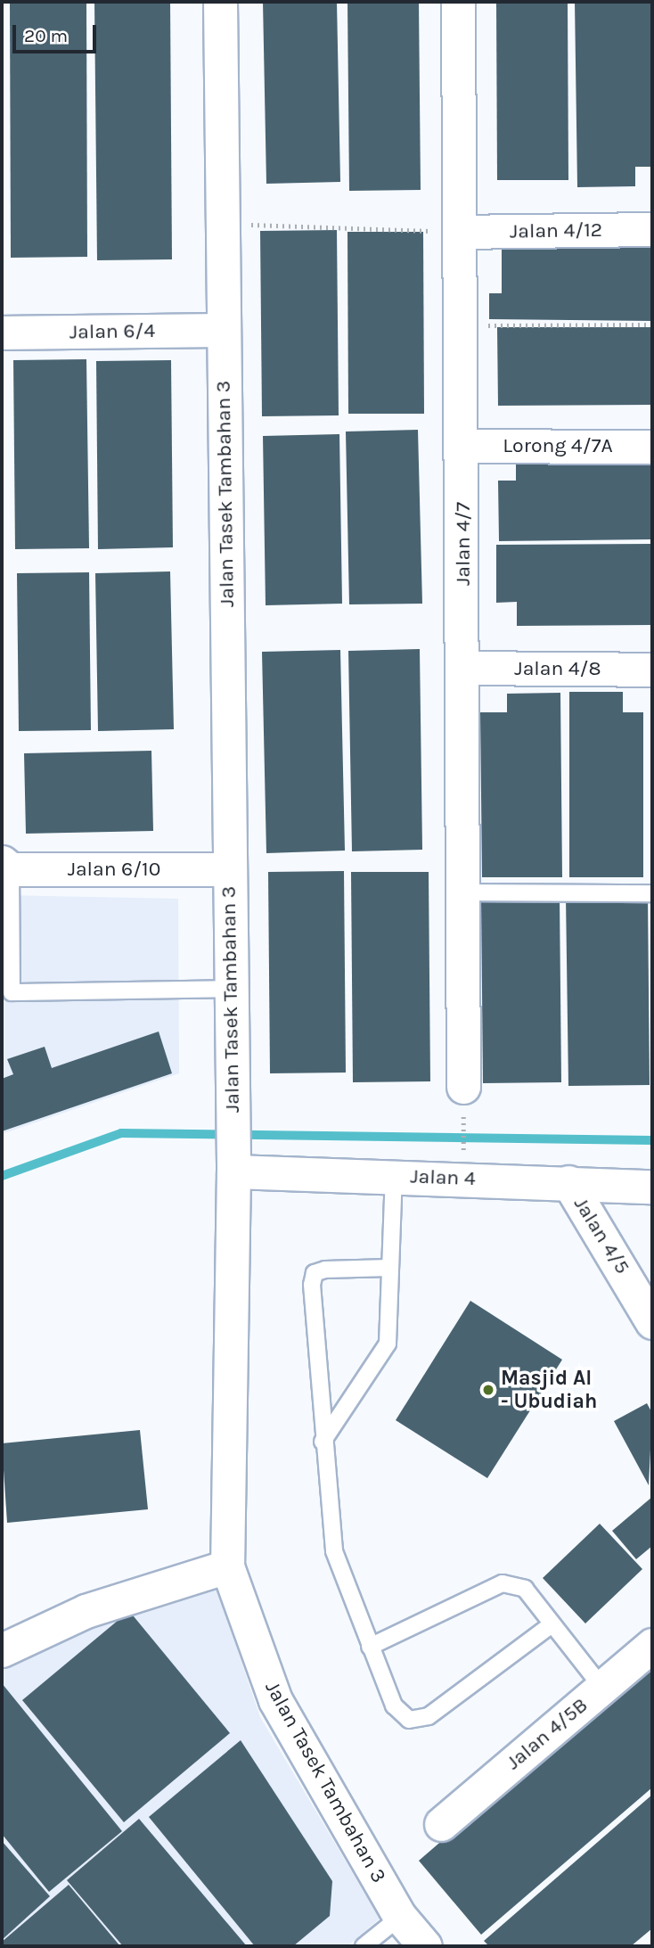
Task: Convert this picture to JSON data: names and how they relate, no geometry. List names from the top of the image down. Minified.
{"streets":{"street":["Jalan 4/12","Jalan 6/4","Lorong 4/7A","Jalan Tasek Tambahan 3","Jalan 4/7","Jalan 4/8","Jalan 6/10","Jalan 4","Jalan 4/5","Jalan 4/5B"]},"crossings":[["Jalan 4/12","Jalan 4/7"],["Jalan 6/4","Jalan Tasek Tambahan 3"],["Lorong 4/7A","Jalan 4/7"],["Jalan Tasek Tambahan 3","Jalan 6/10"],["Jalan Tasek Tambahan 3","Jalan 4"],["Jalan 4/7","Jalan 4/8"],["Jalan 4","Jalan 4/5"]],"places":["Masjid Al - Ubudiah"],"scale_bar":"20 m"}
